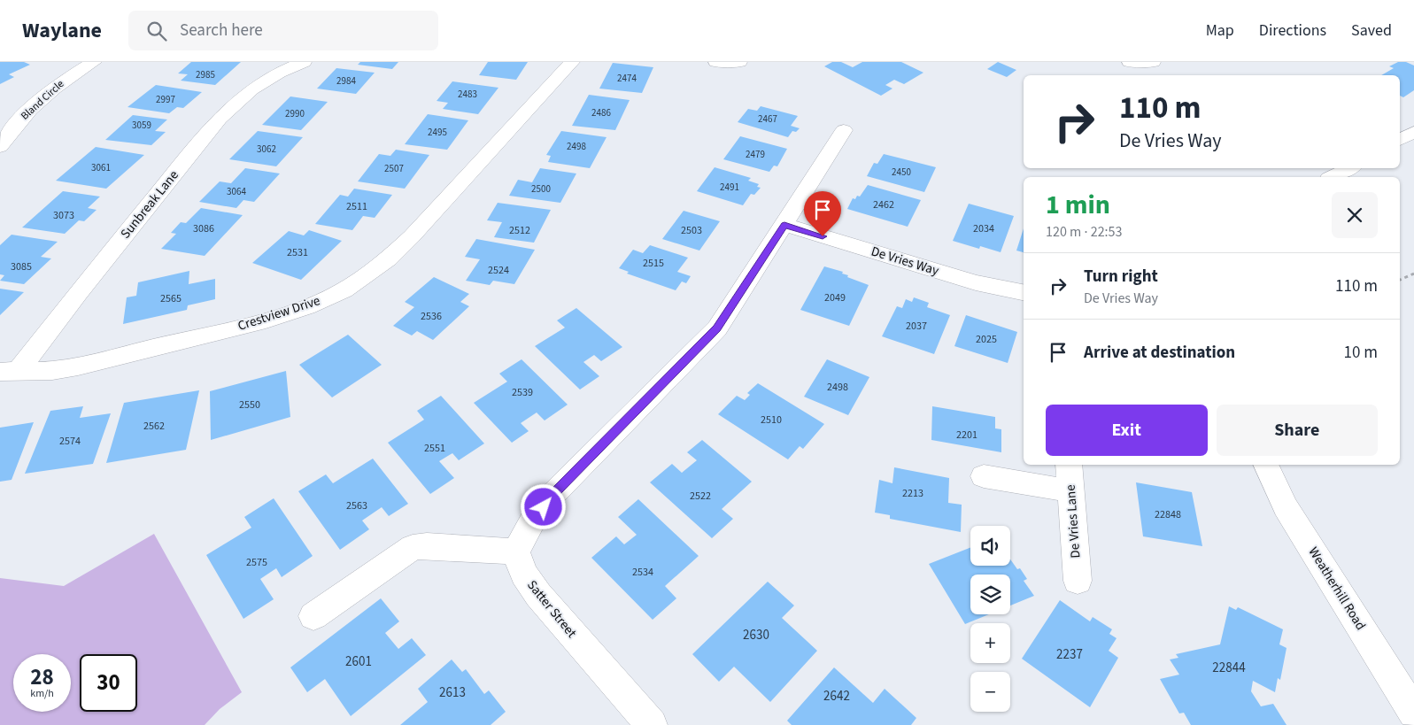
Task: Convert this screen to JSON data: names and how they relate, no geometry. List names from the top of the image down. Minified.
{"streets":{"street":["Bland Circle","Sunbreak Lane","De Vries Way","Crestview Drive","De Vries Lane","Weatherhill Road","Satter Street"]},"crossings":[["Sunbreak Lane","Crestview Drive"]],"house_numbers":["2985","2474","2984","2483","2997","2486","2990","2467","3059","2495","2498","3062","2479","3061","2507","2450","2491","2500","3064","2462","2511","3073","3086","2034","2512","2503","2531","2515","3085","2524","2049","2565","2536","2037","2025","2498","2539","2550","2510","2562","2201","2574","2551","2213","2522","2563","22848","2575","2534","2630","2237","2601","22844","2613","2642"],"page":{"header":"Waylane","search":"Search here","nav":["Map","Directions","Saved"],"turn":["110 m","De Vries Way"],"heading":["1 min","120 m · 22:53"],"list":[{"name":"Turn right","note":"De Vries Way","value":"110 m"},{"name":"Arrive at destination","value":"10 m"}],"buttons":["Exit","Share"],"map_buttons":["+","−"],"speed":"28 km/h","limit":"30"}}
